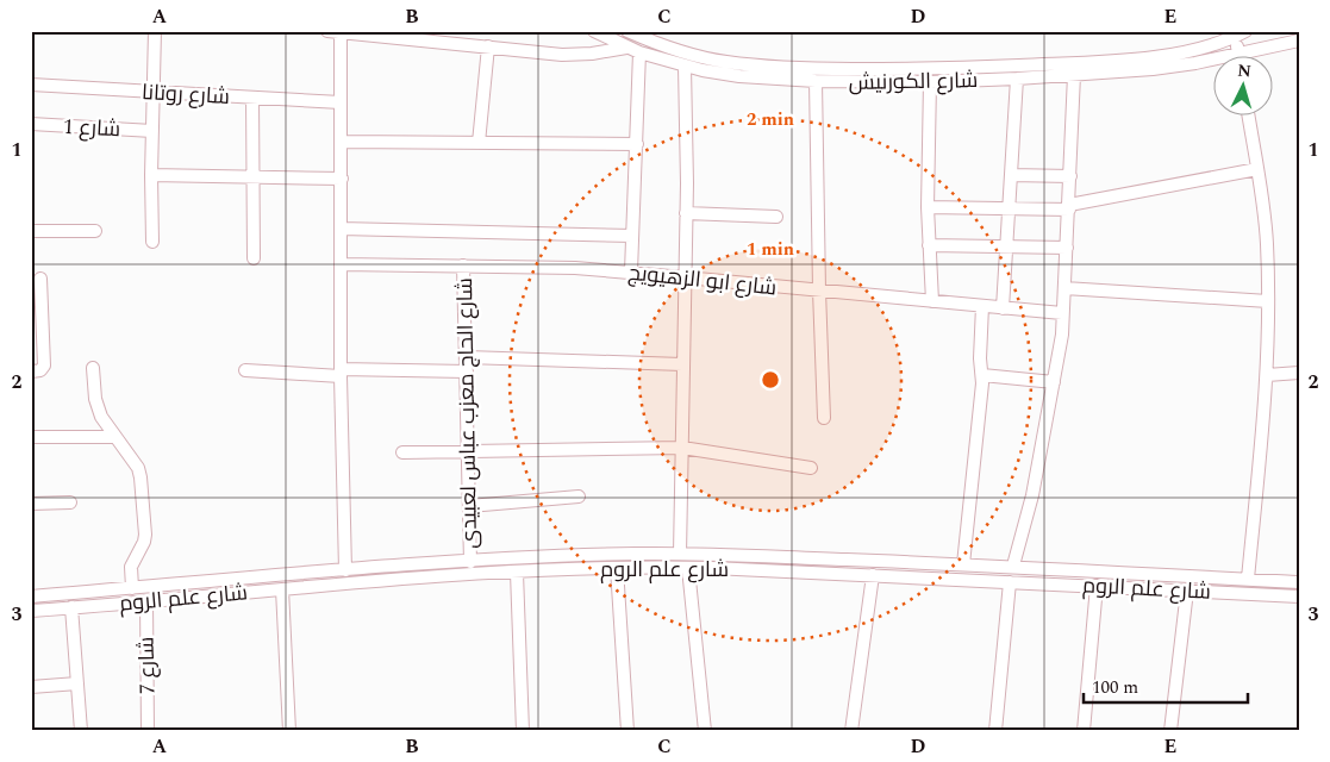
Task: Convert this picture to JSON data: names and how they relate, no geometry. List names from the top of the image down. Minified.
{"streets":{"street":["شارع الكورنيش","شارع روتانا","شارع 1","شارع ابو الزهيويج","شارع الحاج معزب عباس لعبيدى","شارع علم الروم","شارع 7"]},"crossings":[["شارع ابو الزهيويج","شارع الحاج معزب عباس لعبيدى"],["شارع الحاج معزب عباس لعبيدى","شارع علم الروم"],["شارع علم الروم","شارع 7"]],"scale_bar":"100 m","north":"top","grid":{"columns":["A","B","C","D","E"],"rows":["1","2","3"]},"rings":["2 min","1 min"]}
